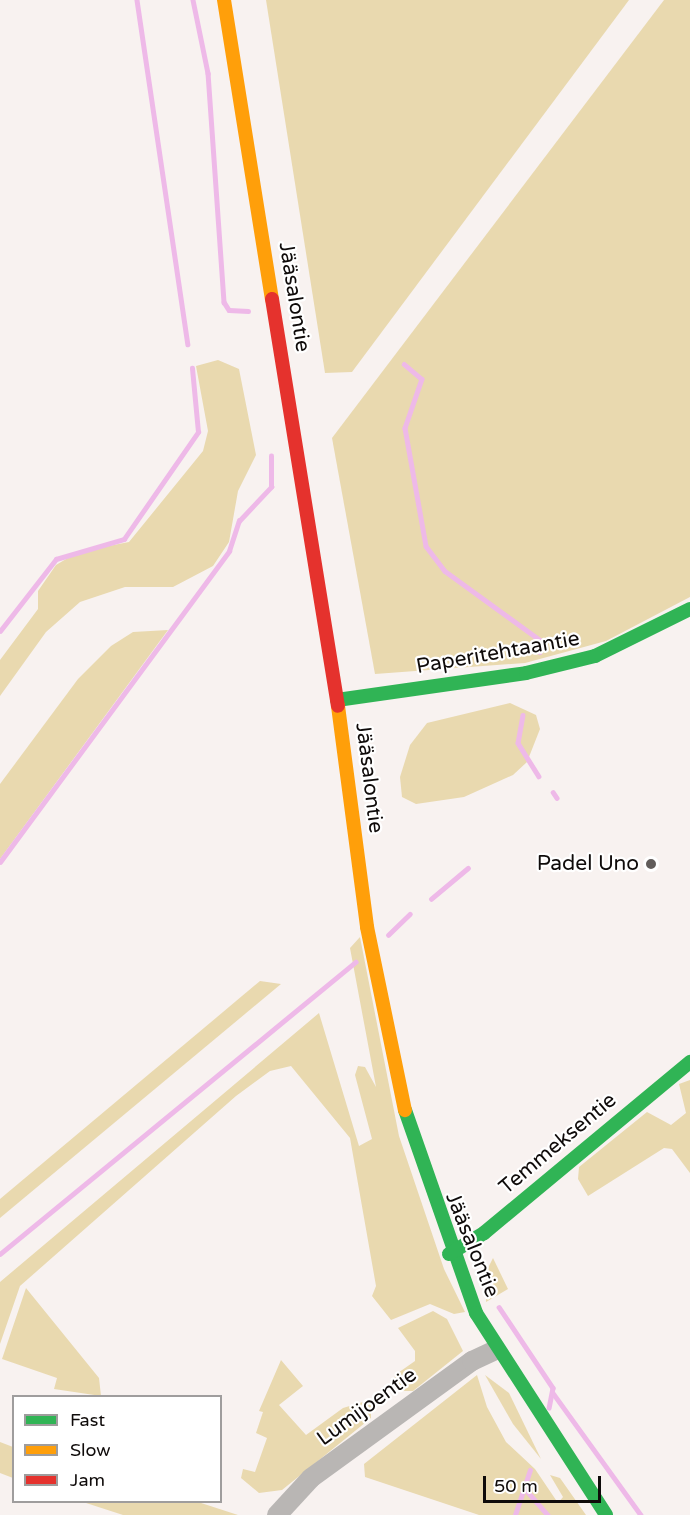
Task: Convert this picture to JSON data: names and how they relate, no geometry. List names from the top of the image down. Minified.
{"streets":{"main road":["Jääsalontie","Paperitehtaantie","Temmeksentie"],"street":["Lumijoentie"]},"crossings":[["Jääsalontie","Paperitehtaantie"],["Jääsalontie","Temmeksentie"],["Jääsalontie","Lumijoentie"]],"places":["Padel Uno"],"legend":["Fast","Slow","Jam"],"scale_bar":"50 m"}
